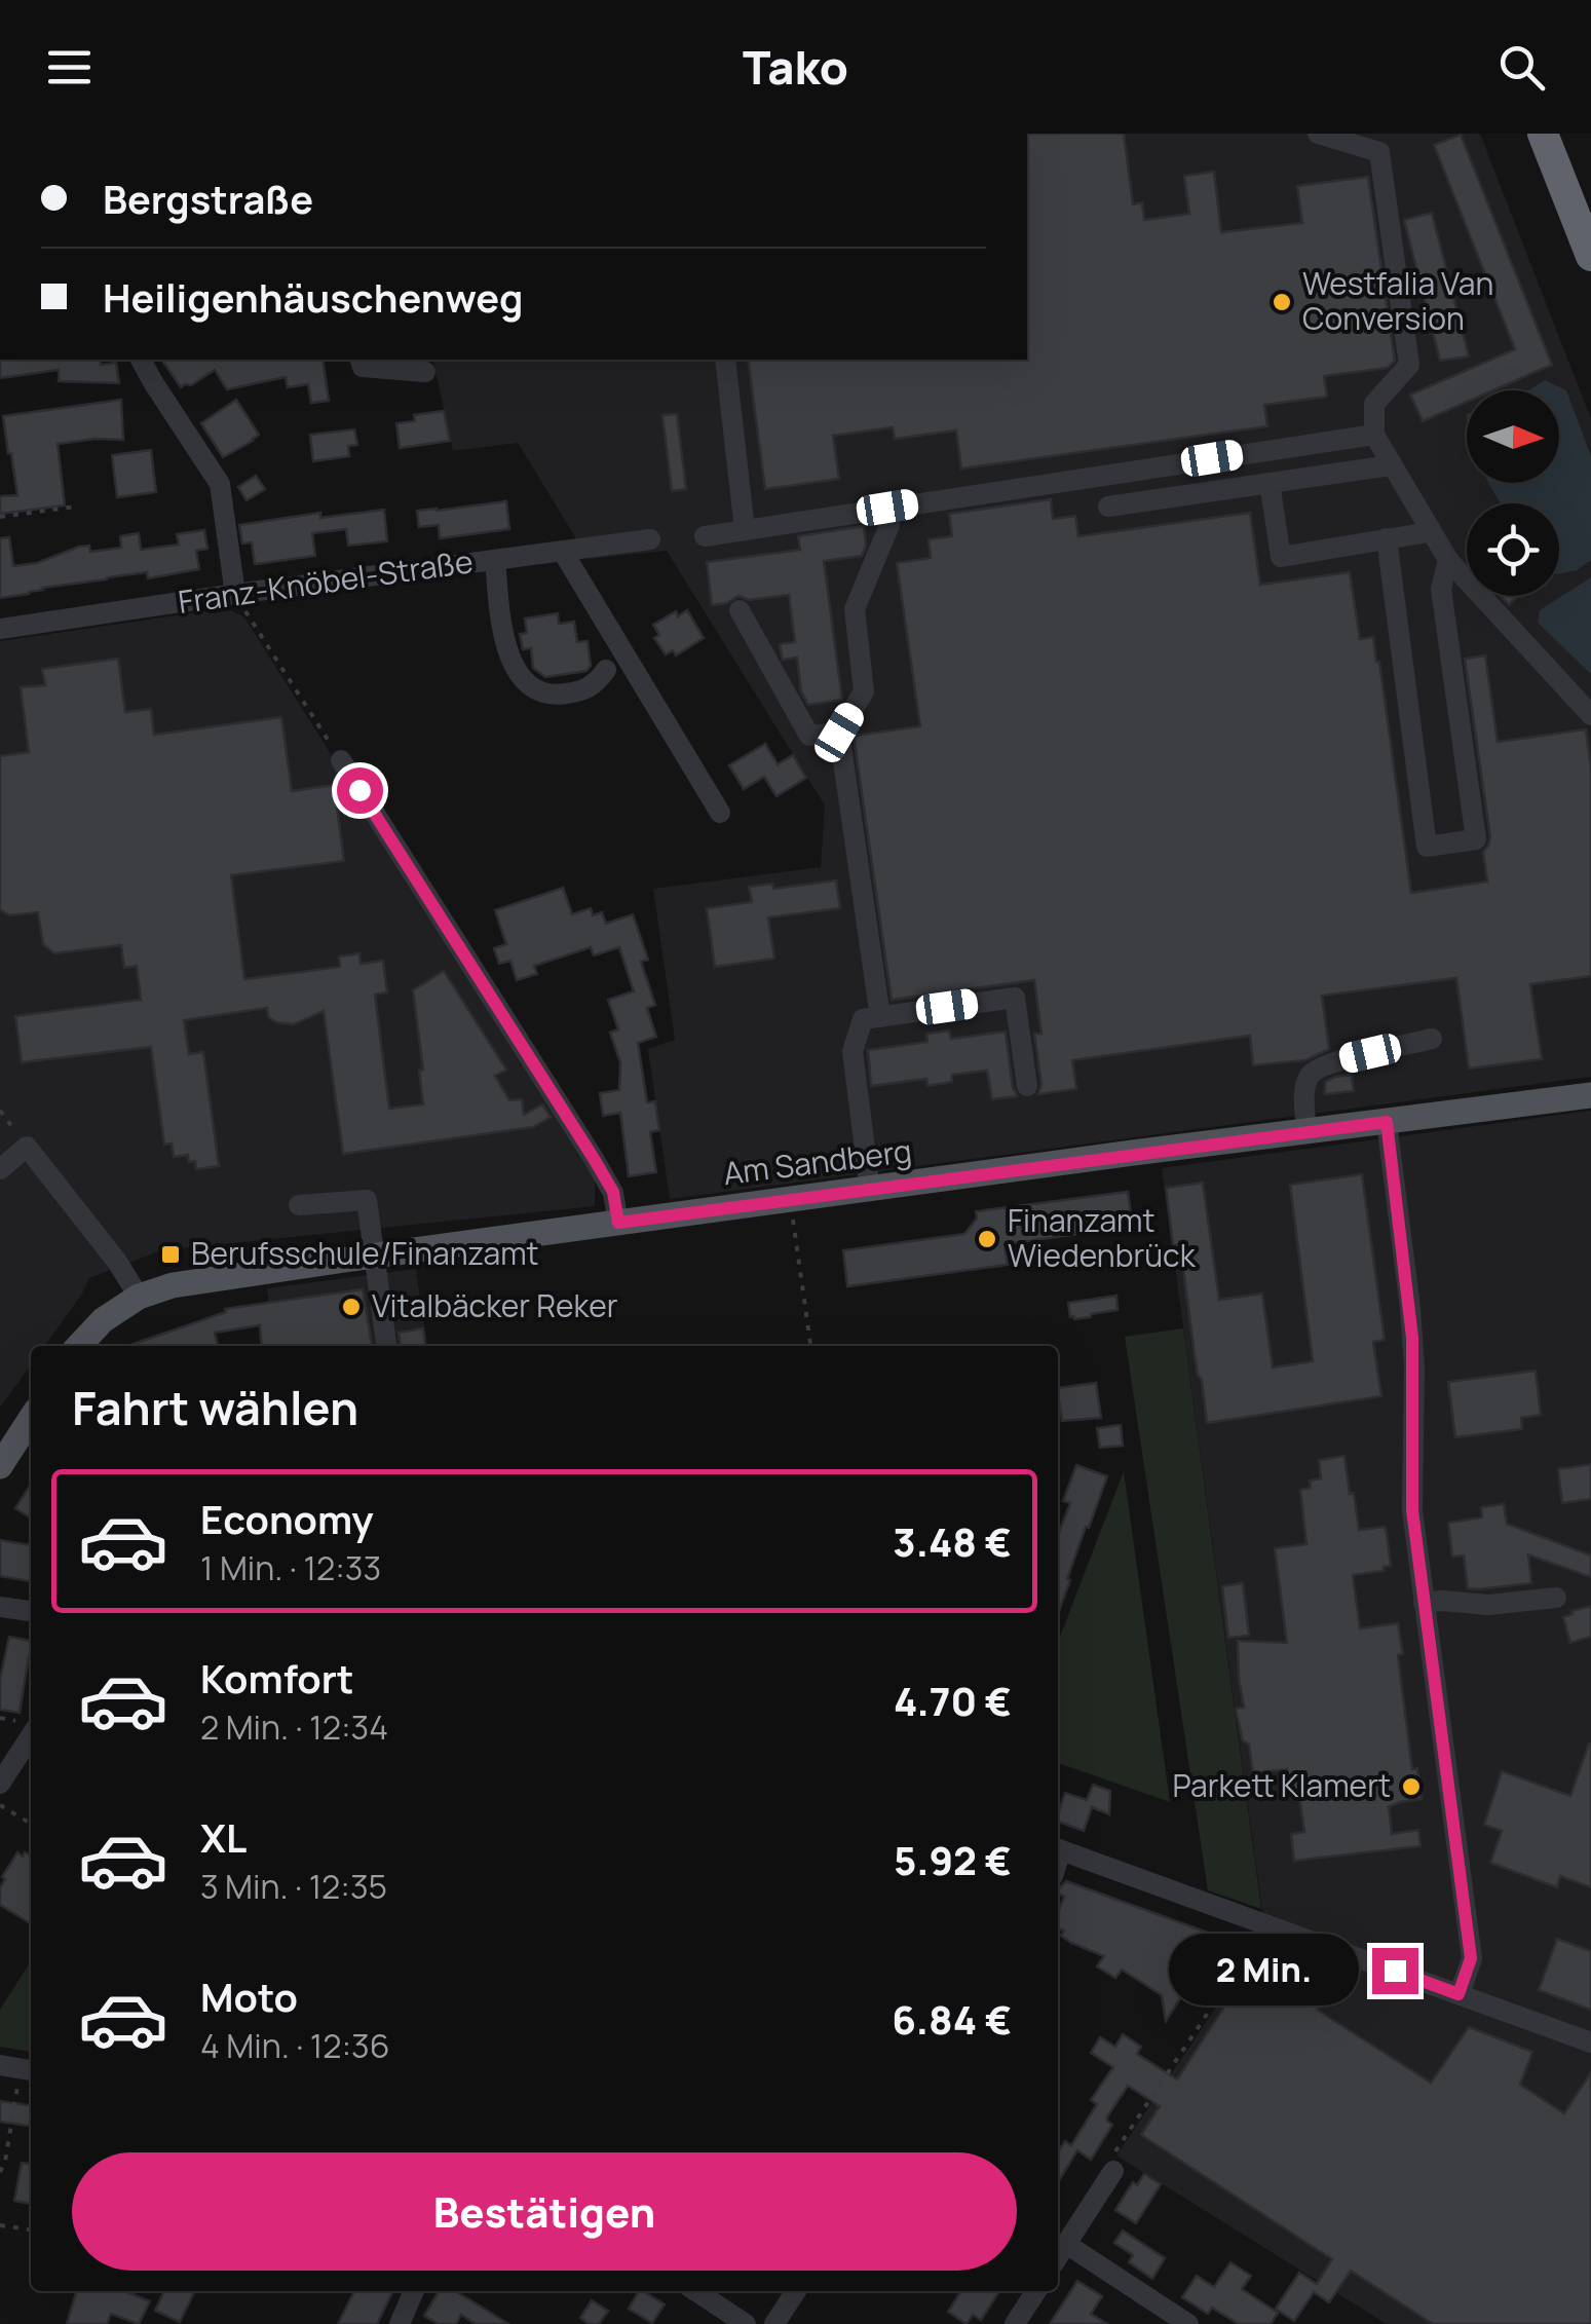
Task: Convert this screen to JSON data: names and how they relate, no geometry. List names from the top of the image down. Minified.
{"streets":{"main road":["Am Sandberg"],"street":["Franz-Knöbel-Straße"]},"places":{"other":["Westfalia Van Conversion","Finanzamt Wiedenbrück","Vitalbäcker Reker","Parkett Klamert"],"transit":["Berufsschule/Finanzamt"]},"north":"right","page":{"header":"Tako","banner":["Bergstraße","Heiligenhäuschenweg"],"heading":"Fahrt wählen","list":[{"name":"Economy","note":"1 Min. · 12:33","value":"3.48 €"},{"name":"Komfort","note":"2 Min. · 12:34","value":"4.70 €"},{"name":"XL","note":"3 Min. · 12:35","value":"5.92 €"},{"name":"Moto","note":"4 Min. · 12:36","value":"6.84 €"}],"bubble":"2 Min.","buttons":"Bestätigen"}}
